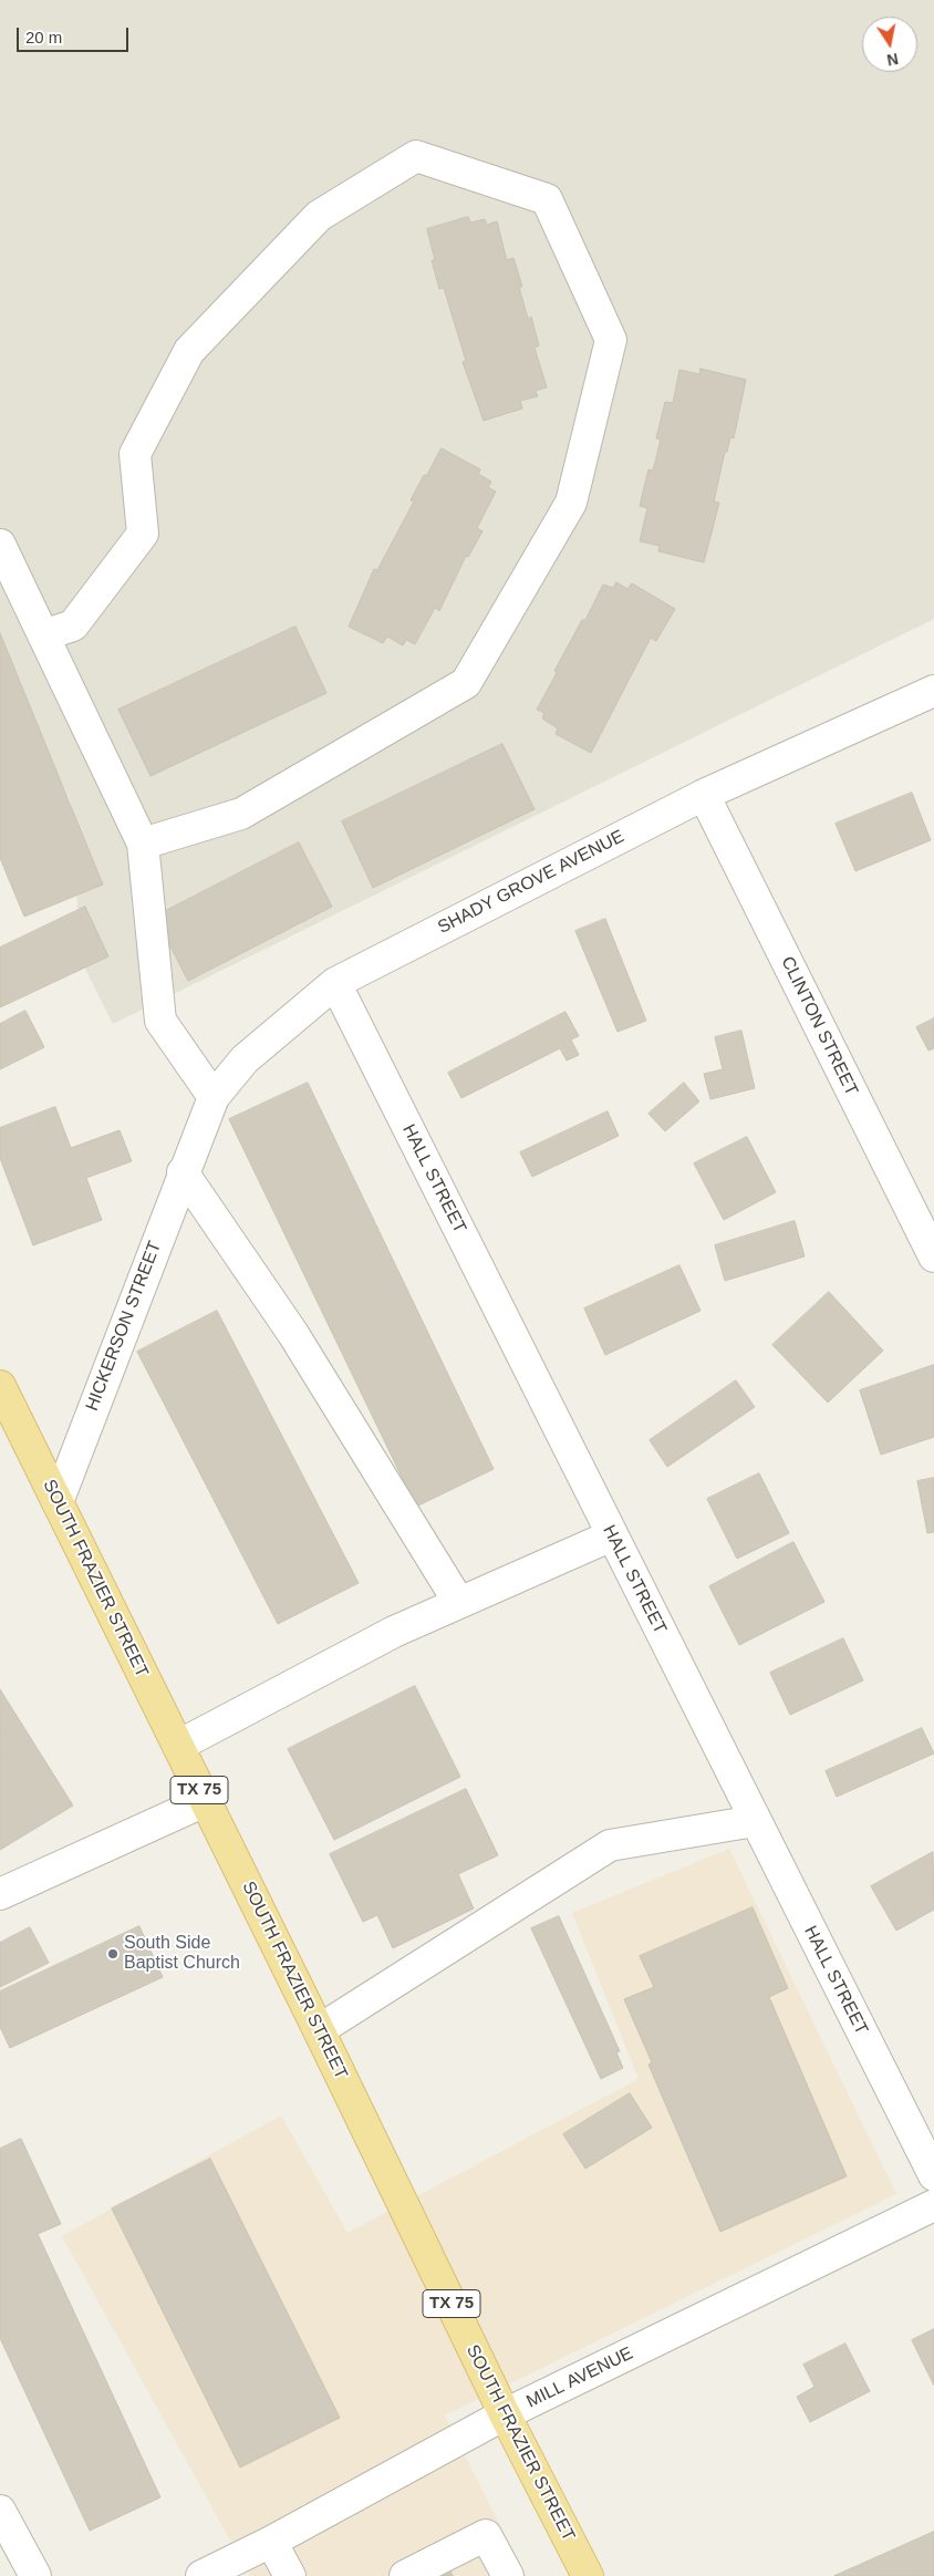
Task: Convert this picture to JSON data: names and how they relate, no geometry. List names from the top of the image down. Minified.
{"streets":{"main road":["SOUTH FRAZIER STREET","TX 75"],"street":["SHADY GROVE AVENUE","CLINTON STREET","HALL STREET","HICKERSON STREET","MILL AVENUE"]},"crossings":[["SHADY GROVE AVENUE","CLINTON STREET"],["SHADY GROVE AVENUE","HALL STREET"],["SHADY GROVE AVENUE","HICKERSON STREET"],["HICKERSON STREET","SOUTH FRAZIER STREET"],["SOUTH FRAZIER STREET","MILL AVENUE"]],"places":["South Side Baptist Church"],"scale_bar":"20 m","north":"bottom"}
